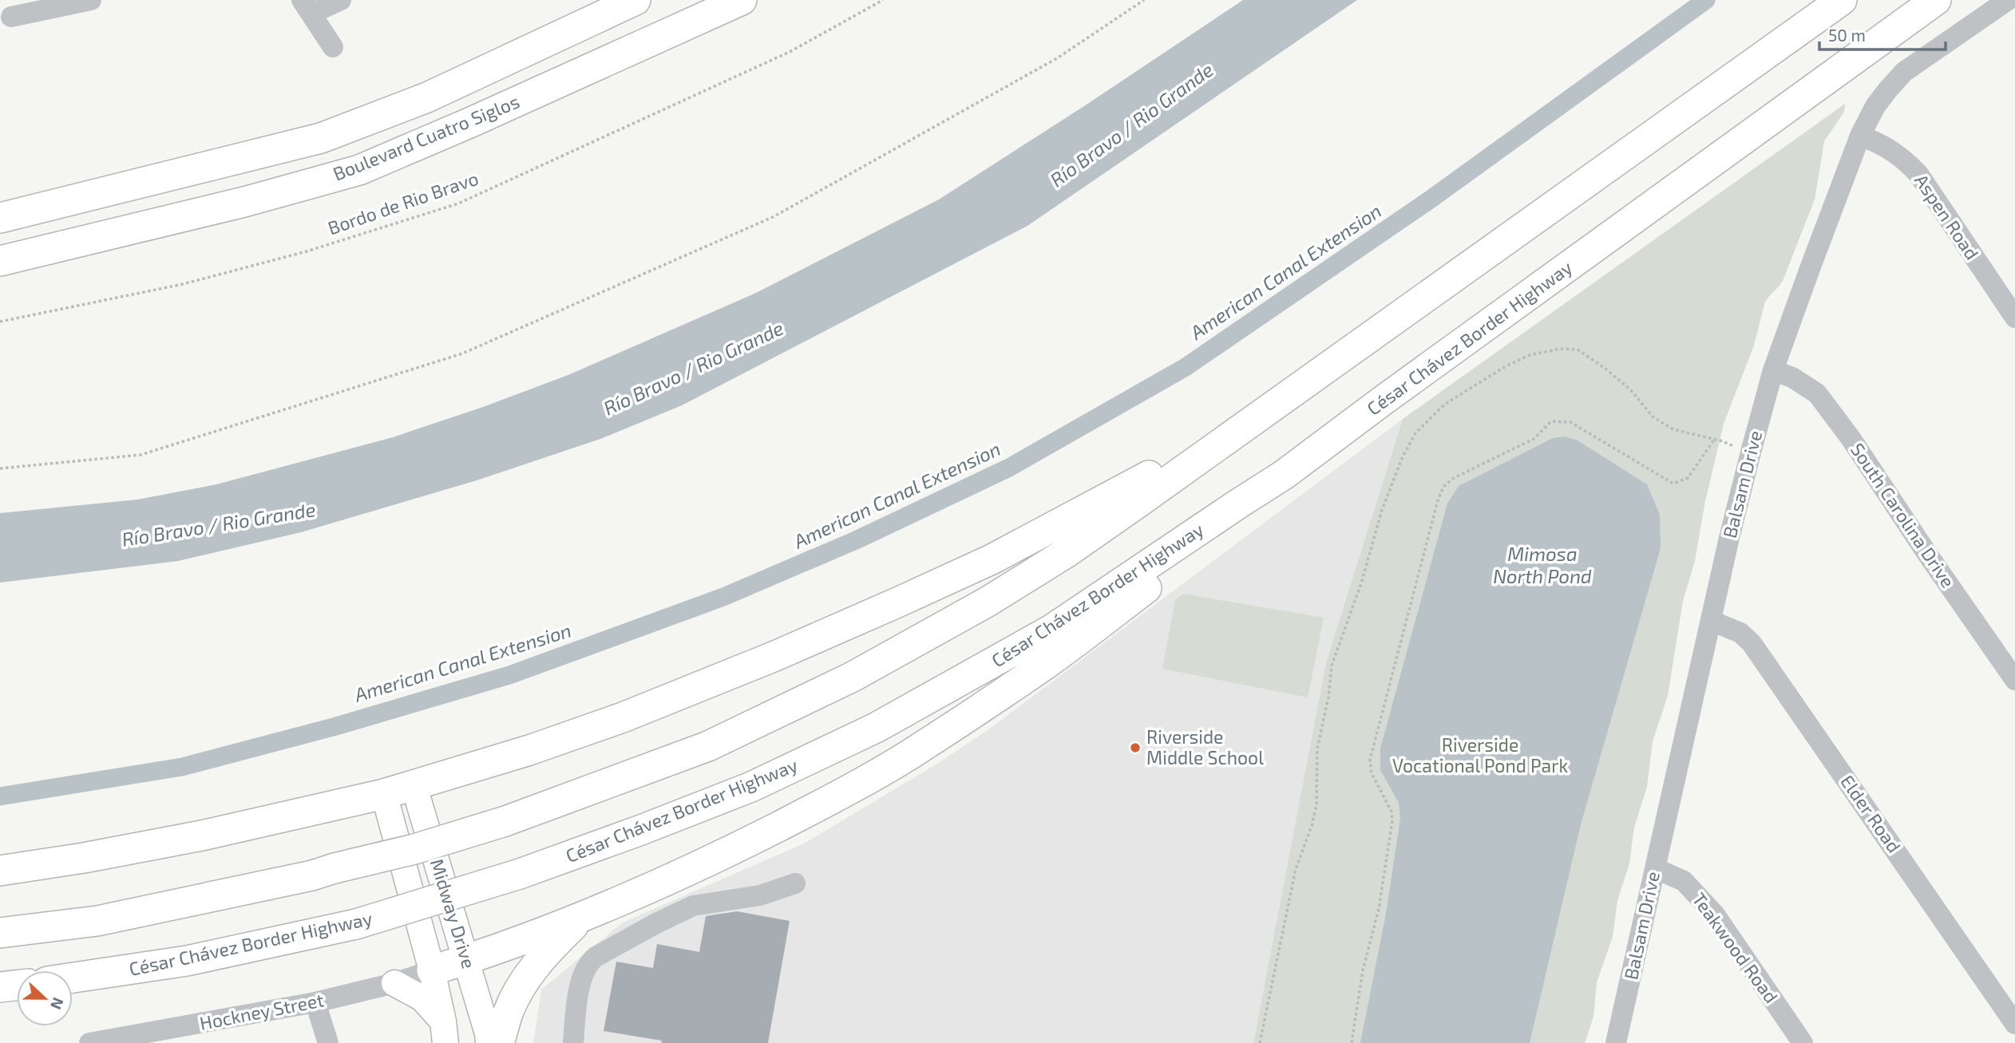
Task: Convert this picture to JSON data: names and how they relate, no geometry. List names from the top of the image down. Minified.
{"streets":{"highway":["Boulevard Cuatro Siglos","César Chávez Border Highway"],"main road":["Midway Drive"],"street":["Aspen Road","Balsam Drive","South Carolina Drive","Elder Road","Teakwood Road","Hockney Street"],"path":["Bordo de Rio Bravo"]},"crossings":[["Aspen Road","Balsam Drive"],["Balsam Drive","South Carolina Drive"],["Balsam Drive","Elder Road"],["Balsam Drive","Teakwood Road"],["Midway Drive","Hockney Street"]],"water":["Río Bravo / Rio Grande","American Canal Extension","Mimosa North Pond"],"parks":["Riverside Vocational Pond Park"],"places":["Riverside Middle School"],"scale_bar":"50 m","north":"right"}
